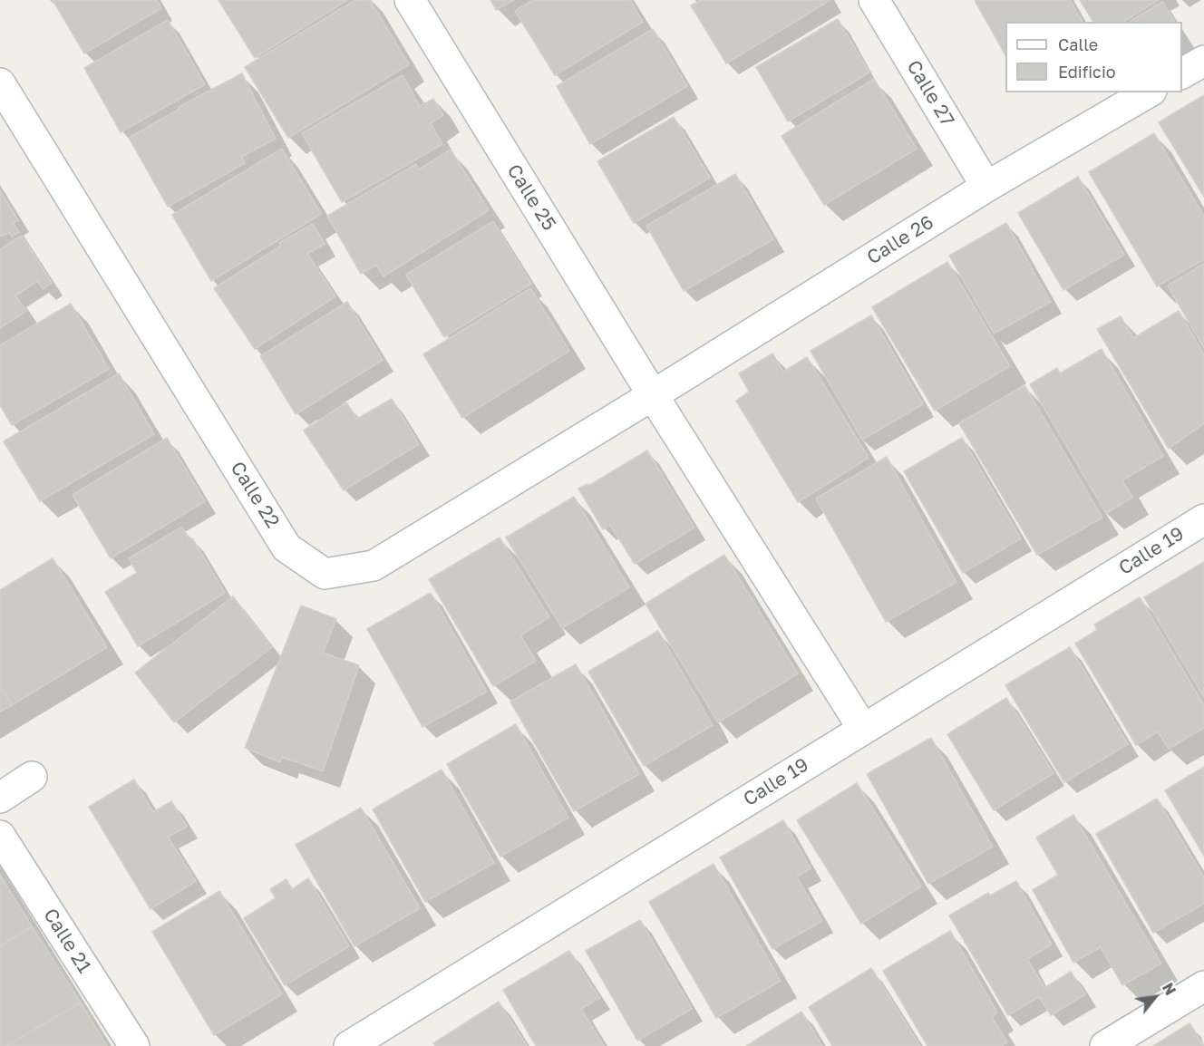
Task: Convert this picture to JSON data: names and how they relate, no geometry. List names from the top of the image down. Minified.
{"streets":{"street":["Calle 27","Calle 25","Calle 26","Calle 22","Calle 19","Calle 21"]},"crossings":[["Calle 27","Calle 26"],["Calle 25","Calle 26"],["Calle 25","Calle 22"],["Calle 25","Calle 19"],["Calle 26","Calle 22"]],"legend":["Calle","Edificio"],"north":"top right"}
